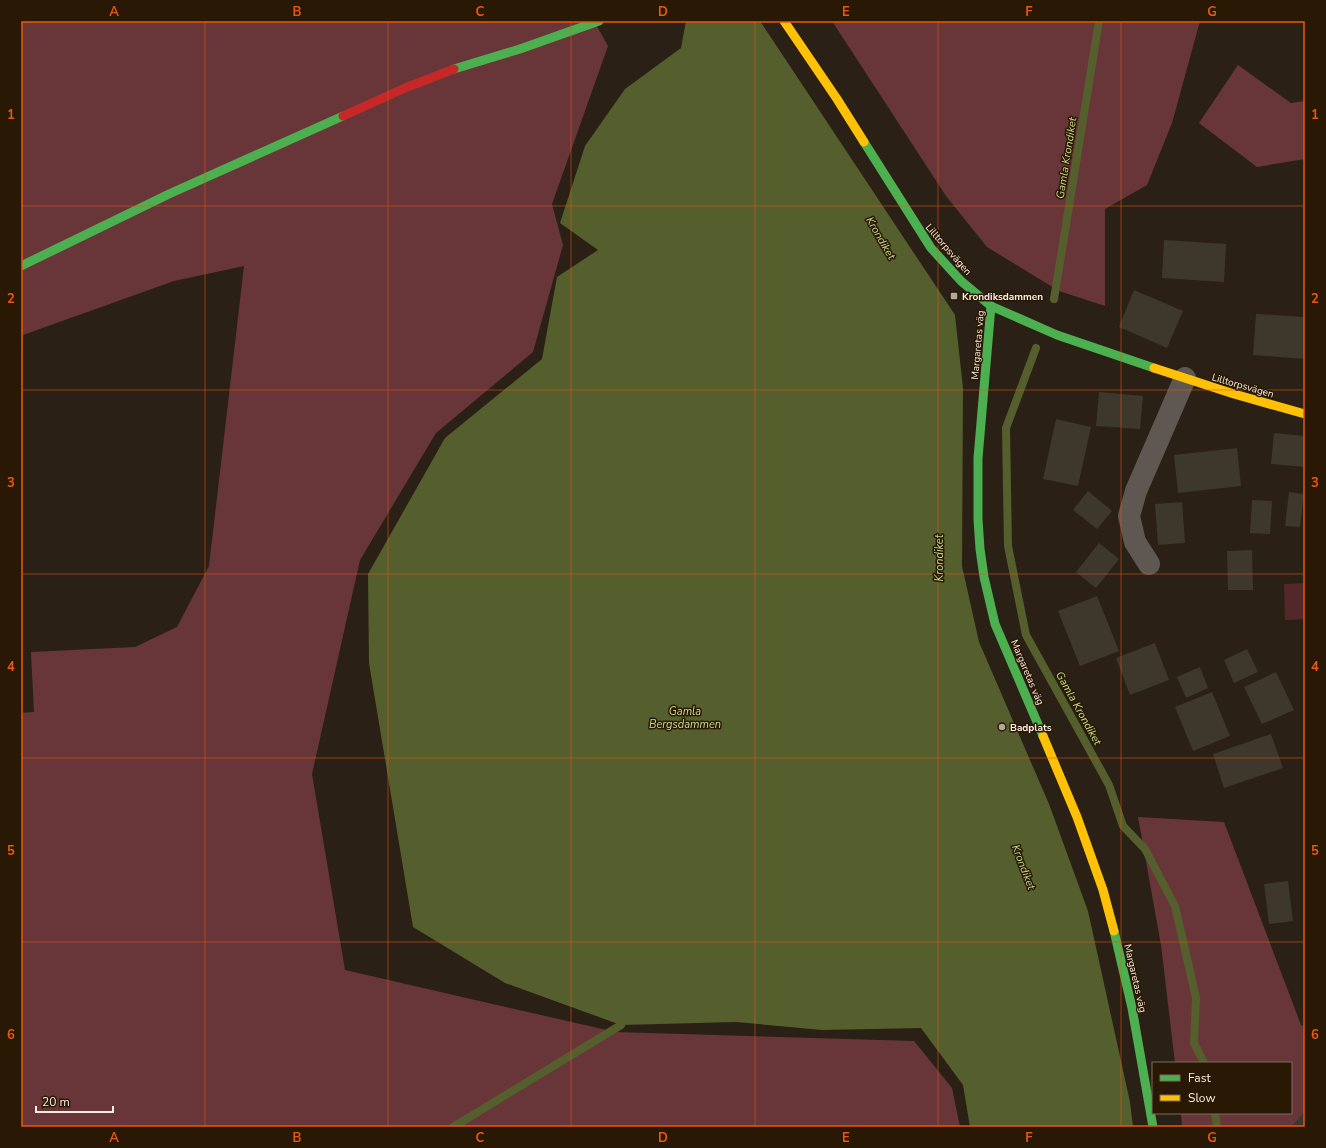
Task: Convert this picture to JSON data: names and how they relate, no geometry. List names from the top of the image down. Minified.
{"streets":{"street":["Lilltorpsvägen","Margaretas väg"]},"crossings":[["Lilltorpsvägen","Margaretas väg"]],"water":["Gamla Krondiket","Krondiket","Gamla Bergsdammen"],"places":{"transit":["Krondiksdammen"],"other":["Badplats"]},"legend":["Fast","Slow"],"scale_bar":"20 m","grid":{"columns":["A","B","C","D","E","F","G"],"rows":["1","2","3","4","5","6"]}}
